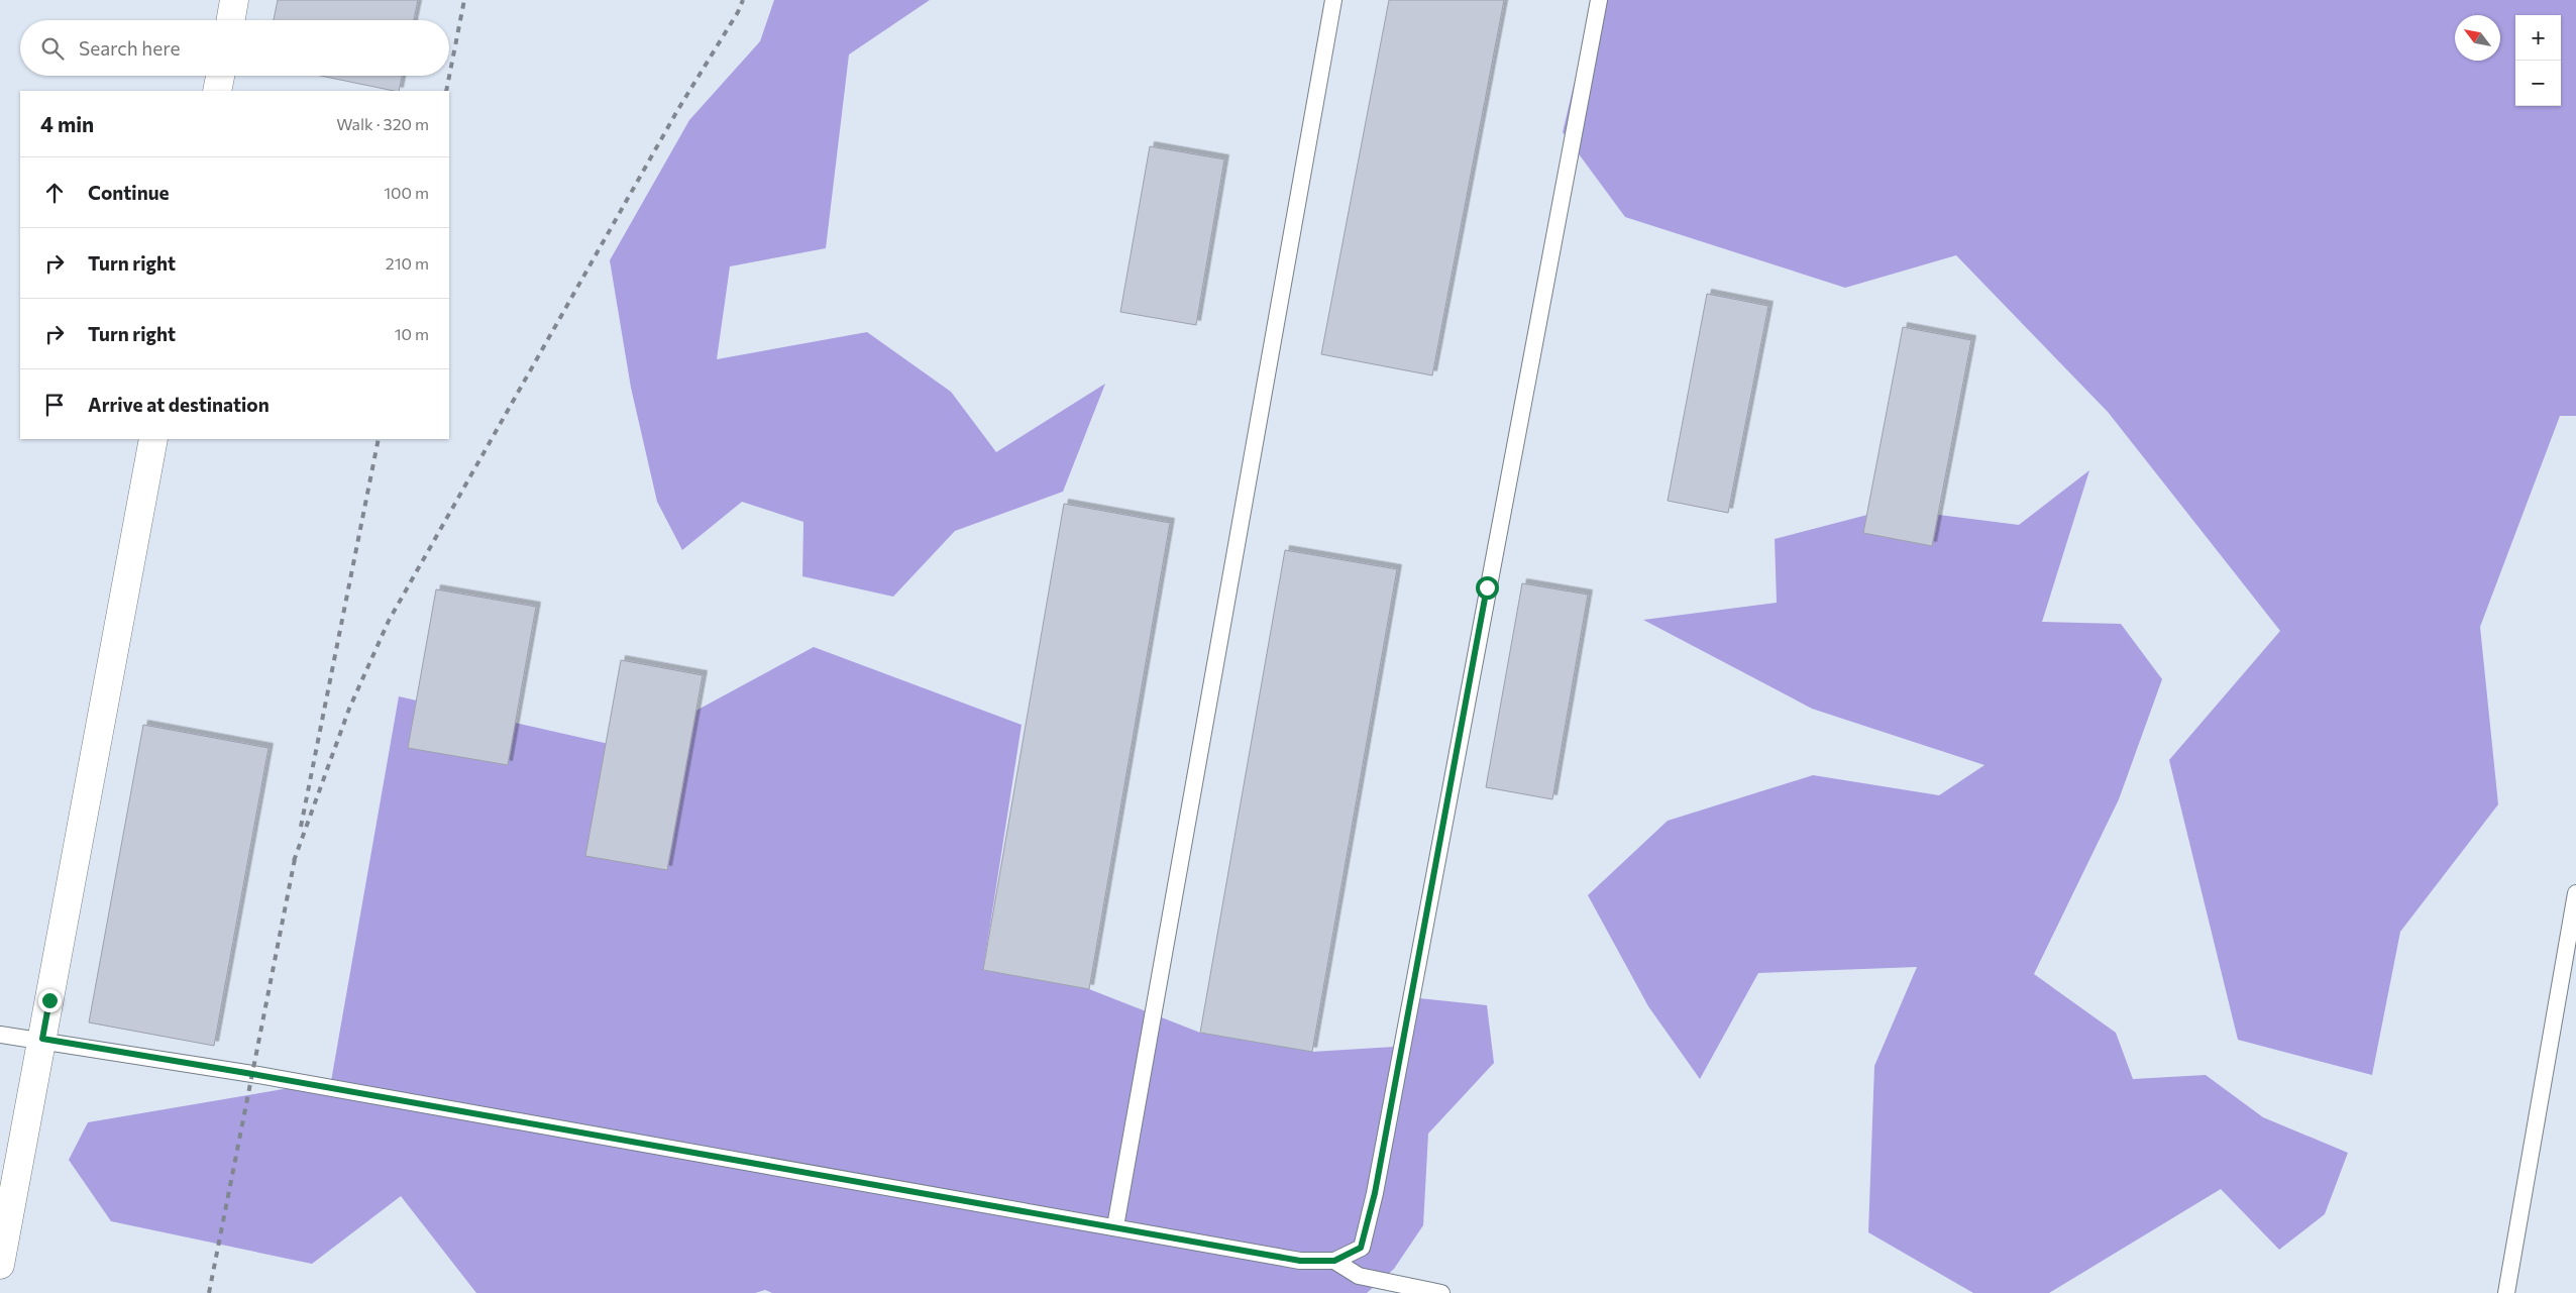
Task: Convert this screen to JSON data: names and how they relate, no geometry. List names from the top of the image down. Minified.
{"north":"top left","page":{"map_buttons":["+","−"],"search":"Search here","heading":["4 min","Walk · 320 m"],"list":[["Continue","100 m"],["Turn right","210 m"],["Turn right","10 m"],"Arrive at destination"]}}
